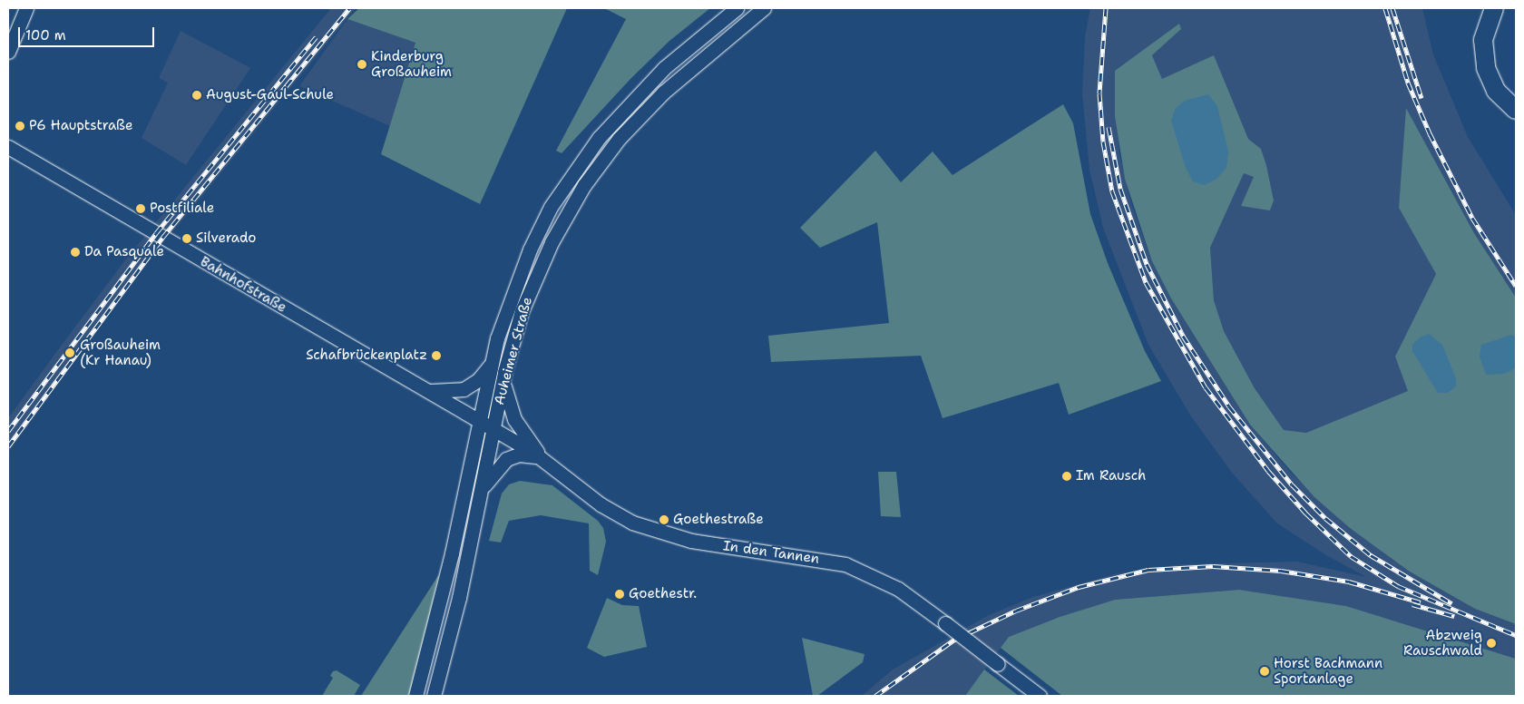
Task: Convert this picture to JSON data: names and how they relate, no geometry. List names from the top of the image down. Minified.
{"streets":{"main road":["Bahnhofstraße","Auheimer Straße","In den Tannen"]},"crossings":[["Bahnhofstraße","Auheimer Straße"],["Bahnhofstraße","In den Tannen"],["Auheimer Straße","In den Tannen"]],"places":["Kinderburg Großauheim","August-Gaul-Schule","P6 Hauptstraße","Postfiliale","Silverado","Da Pasquale","Großauheim (Kr Hanau)","Schafbrückenplatz","Im Rausch","Goethestraße","Goethestr.","Abzweig Rauschwald","Horst Bachmann Sportanlage"],"scale_bar":"100 m"}
